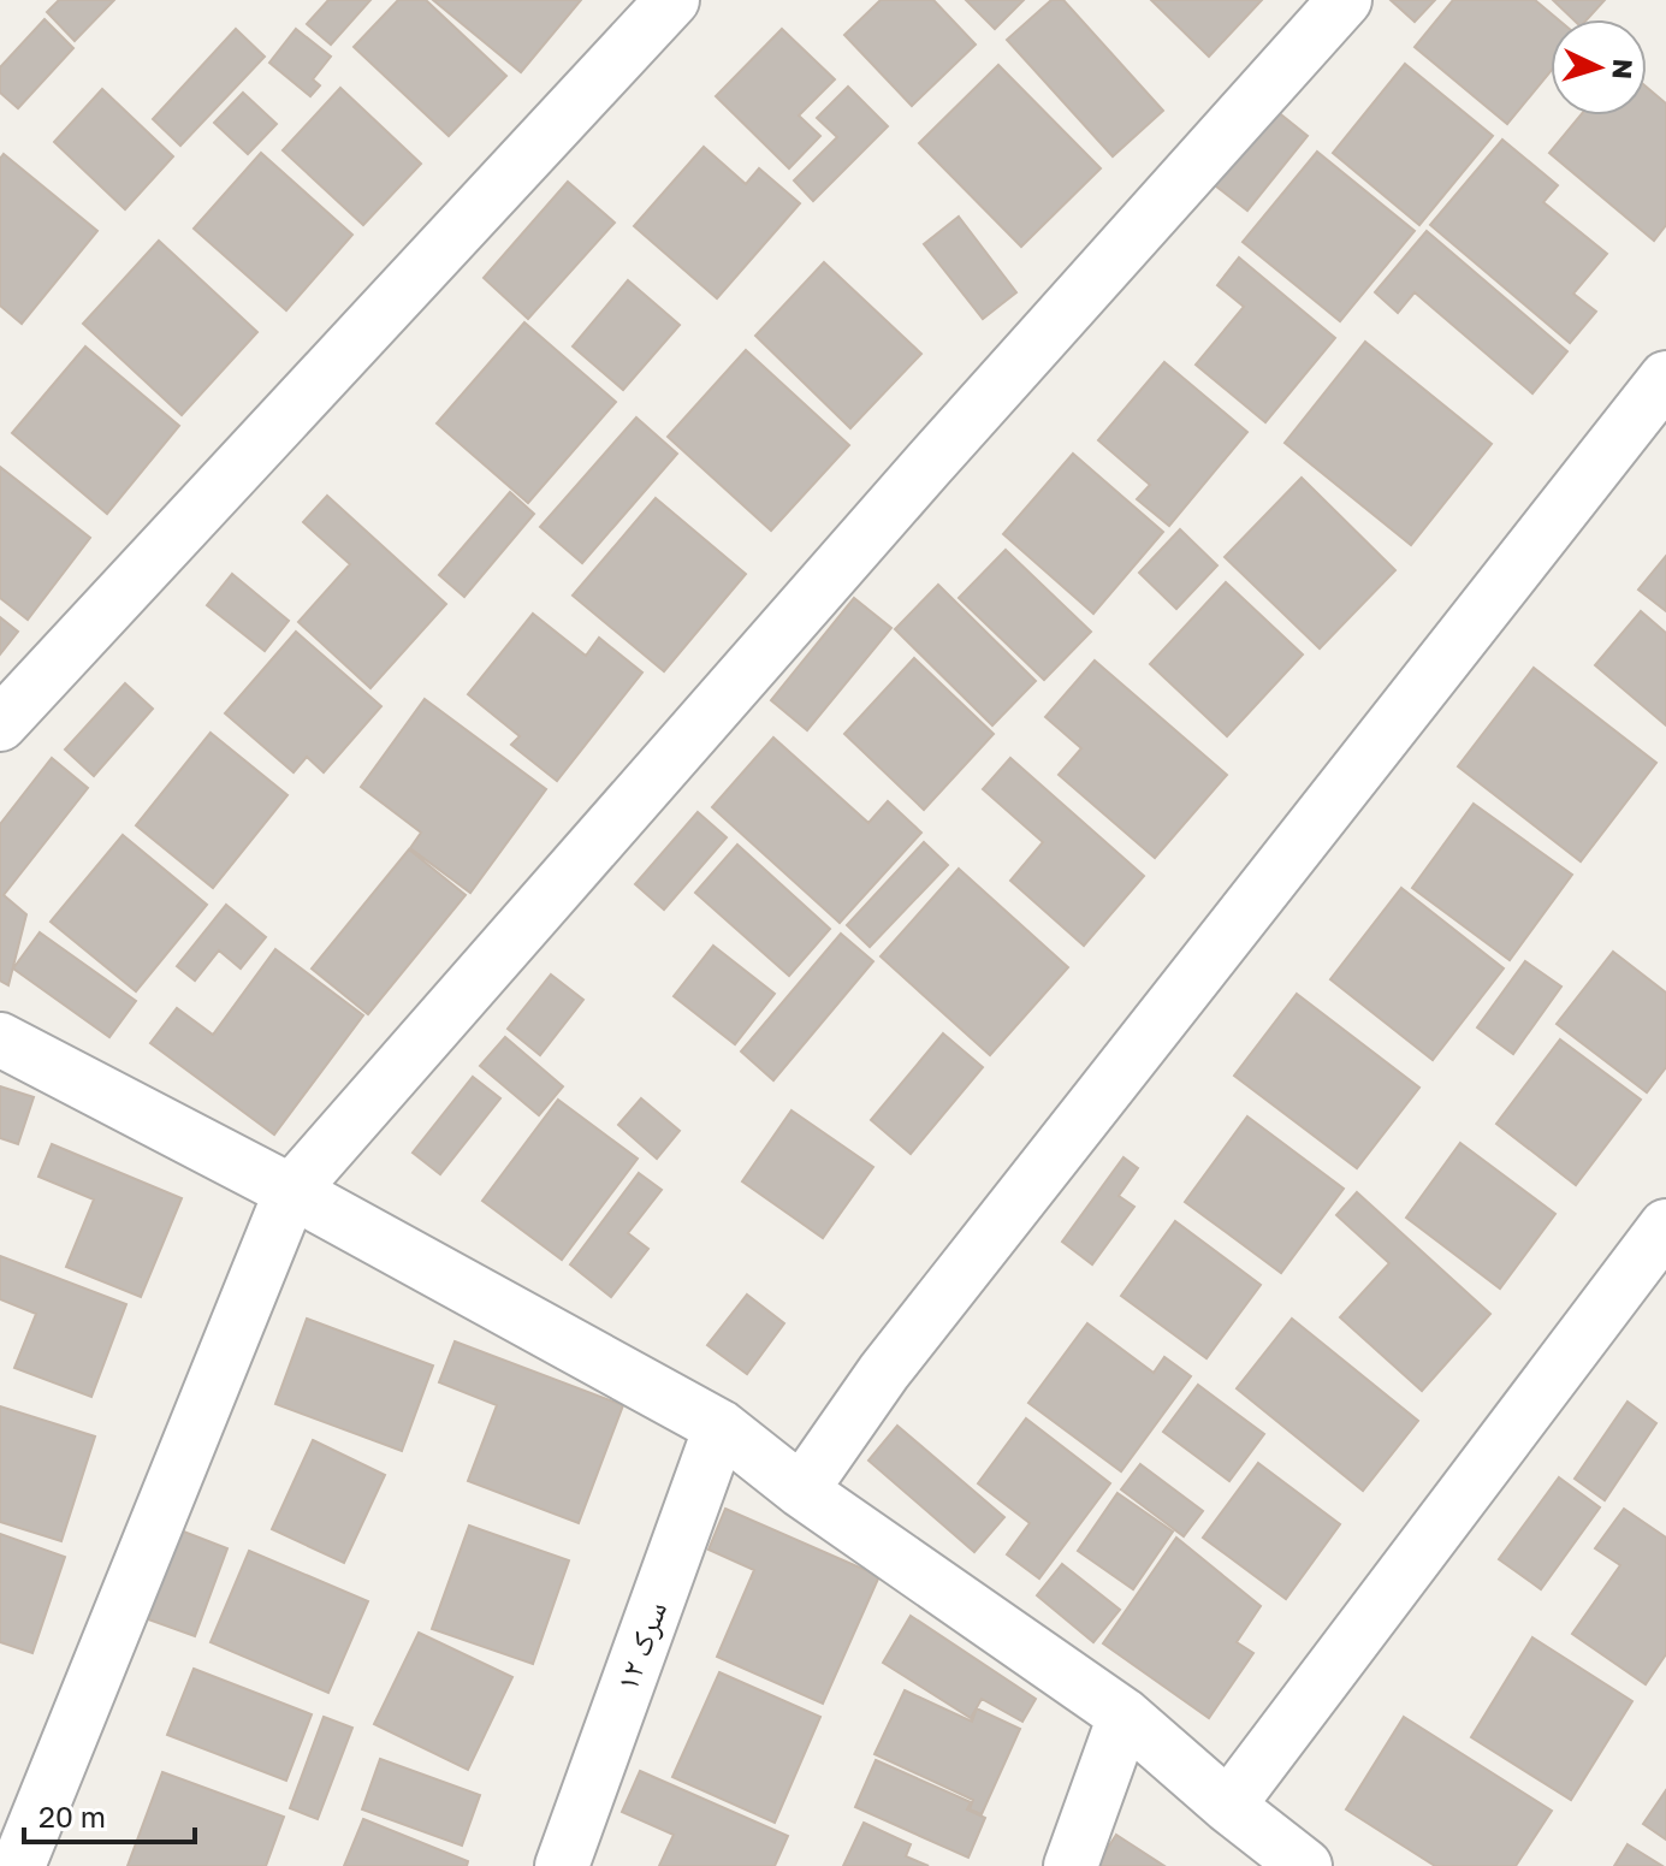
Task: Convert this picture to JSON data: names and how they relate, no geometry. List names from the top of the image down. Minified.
{"streets":{"street":["سرک ۱۲"]},"scale_bar":"20 m","north":"right"}
